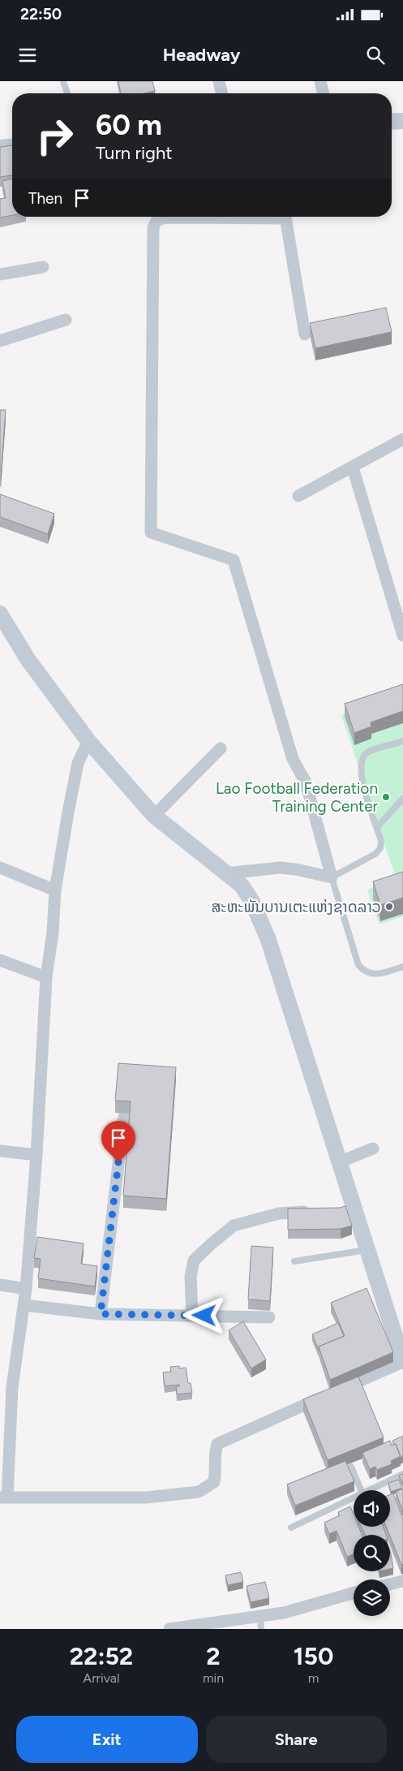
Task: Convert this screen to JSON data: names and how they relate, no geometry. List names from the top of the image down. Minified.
{"places":["Lao Football Federation Training Center","ສະຫະພັນບານເຕະແຫ່ງຊາດລາວ"],"page":{"status":"22:50","header":"Headway","turn":["60 m","Turn right"],"then":"Then","eta":["22:52","Arrival","2","min","150","m"],"buttons":["Exit","Share"]}}
